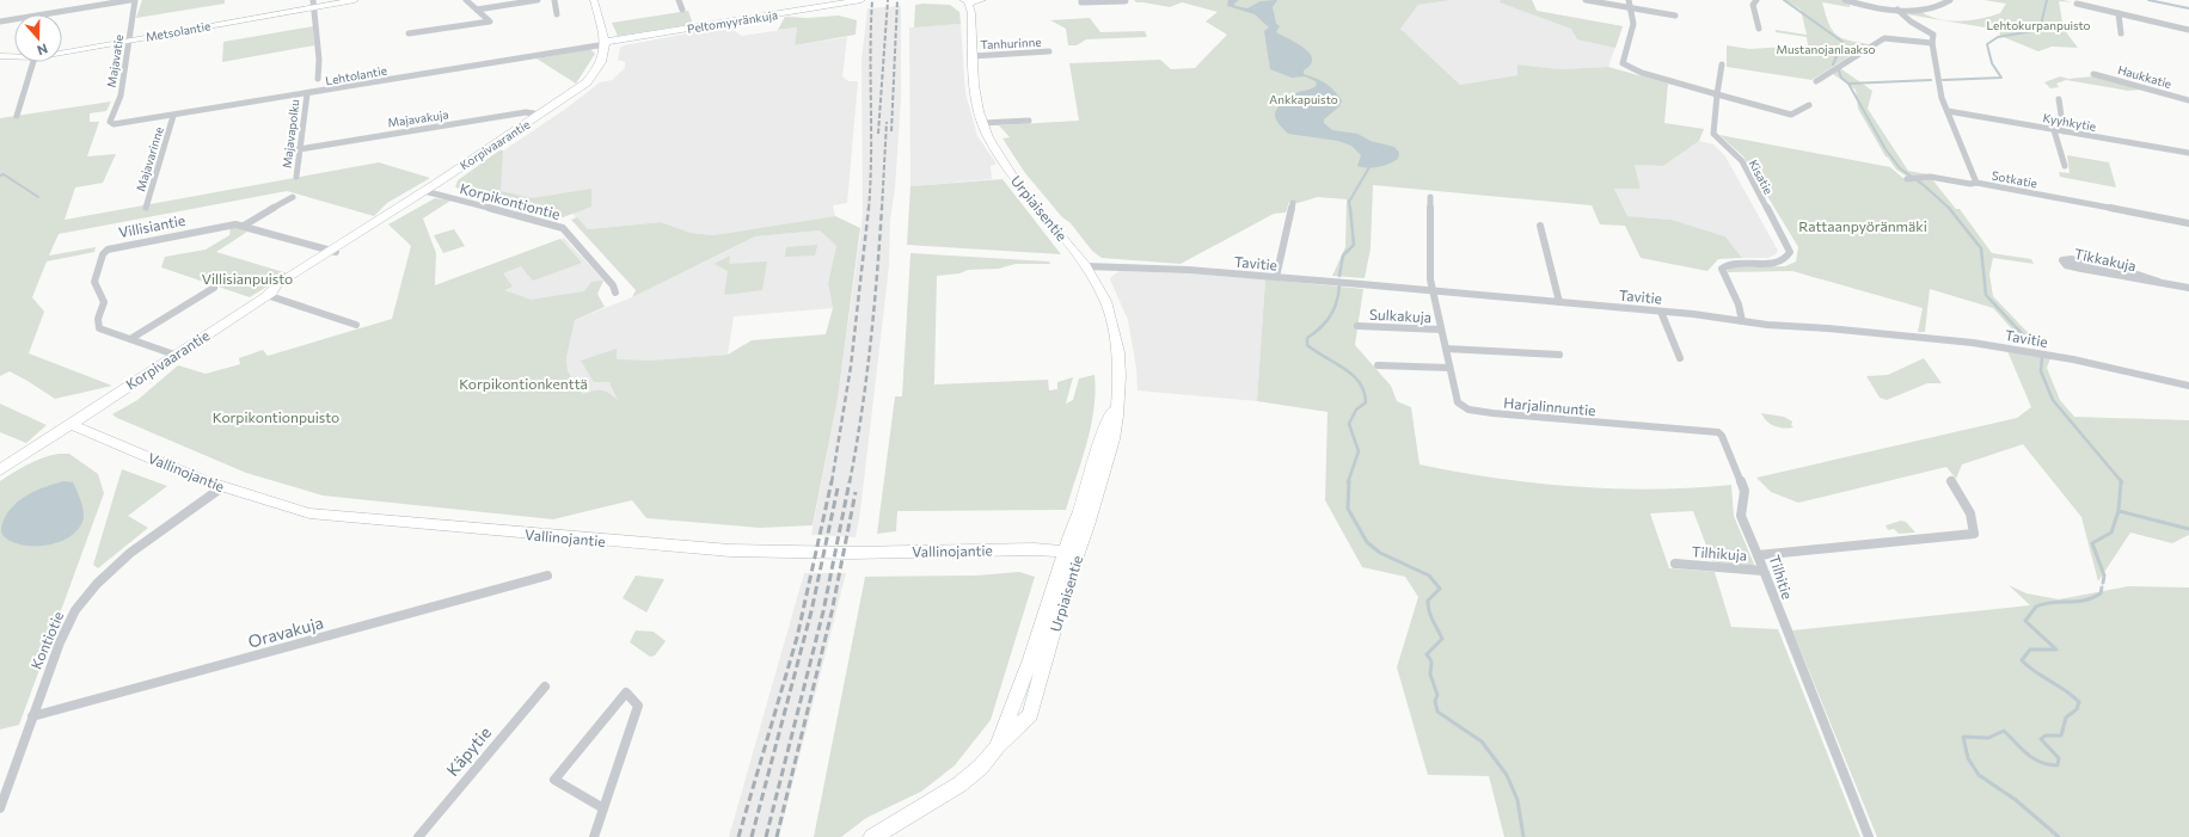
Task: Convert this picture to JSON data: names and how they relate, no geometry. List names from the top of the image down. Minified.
{"streets":{"street":["Peltomyyränkuja","Metsolantie","Tanhurinne","Majavatie","Lehtolantie","Haukkatie","Majavakuja","Kyyhkytie","Majavapolku","Korpivaarantie","Majavarinne","Kisatie","Sotkatie","Korpikontiontie","Urpiaisentie","Villisiantie","Tikkakuja","Tavitie","Sulkakuja","Harjalinnuntie","Vallinojantie","Tilhikuja","Tilhitie","Oravakuja","Kontiotie","Käpytie"]},"crossings":[["Peltomyyränkuja","Lehtolantie"],["Peltomyyränkuja","Korpivaarantie"],["Metsolantie","Majavatie"],["Tanhurinne","Urpiaisentie"],["Majavatie","Lehtolantie"],["Lehtolantie","Majavapolku"],["Lehtolantie","Korpivaarantie"],["Lehtolantie","Majavarinne"],["Majavakuja","Majavapolku"],["Majavakuja","Korpivaarantie"],["Kyyhkytie","Sotkatie"],["Korpivaarantie","Korpikontiontie"],["Korpivaarantie","Villisiantie"],["Korpivaarantie","Vallinojantie"],["Kisatie","Tavitie"],["Urpiaisentie","Tavitie"],["Urpiaisentie","Vallinojantie"],["Tavitie","Harjalinnuntie"],["Sulkakuja","Harjalinnuntie"],["Harjalinnuntie","Tilhitie"],["Vallinojantie","Kontiotie"],["Tilhikuja","Tilhitie"],["Oravakuja","Kontiotie"]],"parks":["Lehtokurpanpuisto","Mustanojanlaakso","Ankkapuisto","Rattaanpyöränmäki","Villisianpuisto","Korpikontionkenttä","Korpikontionpuisto"],"north":"bottom"}
